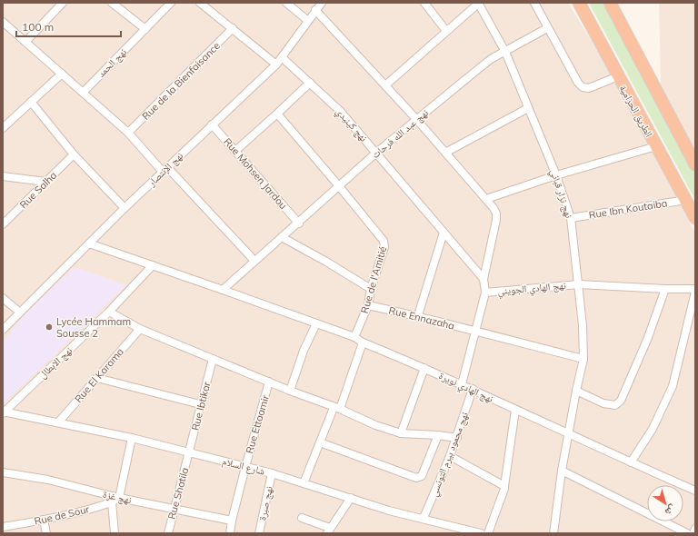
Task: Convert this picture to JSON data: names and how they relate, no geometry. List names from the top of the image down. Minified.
{"streets":{"highway":["الطريق الحزامية"],"street":["نهج الحمد","Rue de la Bienfaisance","نهج كينيدي","نهج عبد الله فرحات","نهج الإنتصار","Rue Mohsen Jardou","Rue Salha","نهج نزار قباني","Rue Ibn Koutaiba","Rue de l'Amitié","نهج الهادي الجويني","Rue Ennazaha","نهج الابطال","Rue El Karama","نهج الهادي نويرة","Rue Ibtikar","Rue Ettaamir","نهج محمود بيرم التونسي","شارع السلام","Rue Shatila","نهج غزة","نهج صبرة","Rue de Sour"]},"crossings":[["الطريق الحزامية","Rue Ibn Koutaiba"],["نهج كينيدي","نهج عبد الله فرحات"],["نهج كينيدي","نهج الإنتصار"],["نهج عبد الله فرحات","Rue Mohsen Jardou"],["نهج عبد الله فرحات","نهج نزار قباني"],["نهج عبد الله فرحات","Rue de l'Amitié"],["نهج الإنتصار","Rue Mohsen Jardou"],["نهج نزار قباني","Rue Ibn Koutaiba"],["نهج نزار قباني","نهج الهادي الجويني"],["نهج نزار قباني","Rue Ennazaha"],["نهج نزار قباني","نهج الهادي نويرة"],["Rue de l'Amitié","Rue Ennazaha"],["نهج الابطال","شارع السلام"],["Rue El Karama","شارع السلام"],["نهج الهادي نويرة","نهج محمود بيرم التونسي"],["Rue Ibtikar","شارع السلام"],["Rue Ibtikar","Rue Shatila"],["Rue Ettaamir","شارع السلام"],["Rue Ettaamir","نهج غزة"],["نهج محمود بيرم التونسي","شارع السلام"],["شارع السلام","Rue Shatila"],["شارع السلام","نهج صبرة"],["Rue Shatila","نهج غزة"],["نهج غزة","Rue de Sour"]],"places":["Lycée Hammam Sousse 2"],"scale_bar":"100 m","north":"bottom right"}
